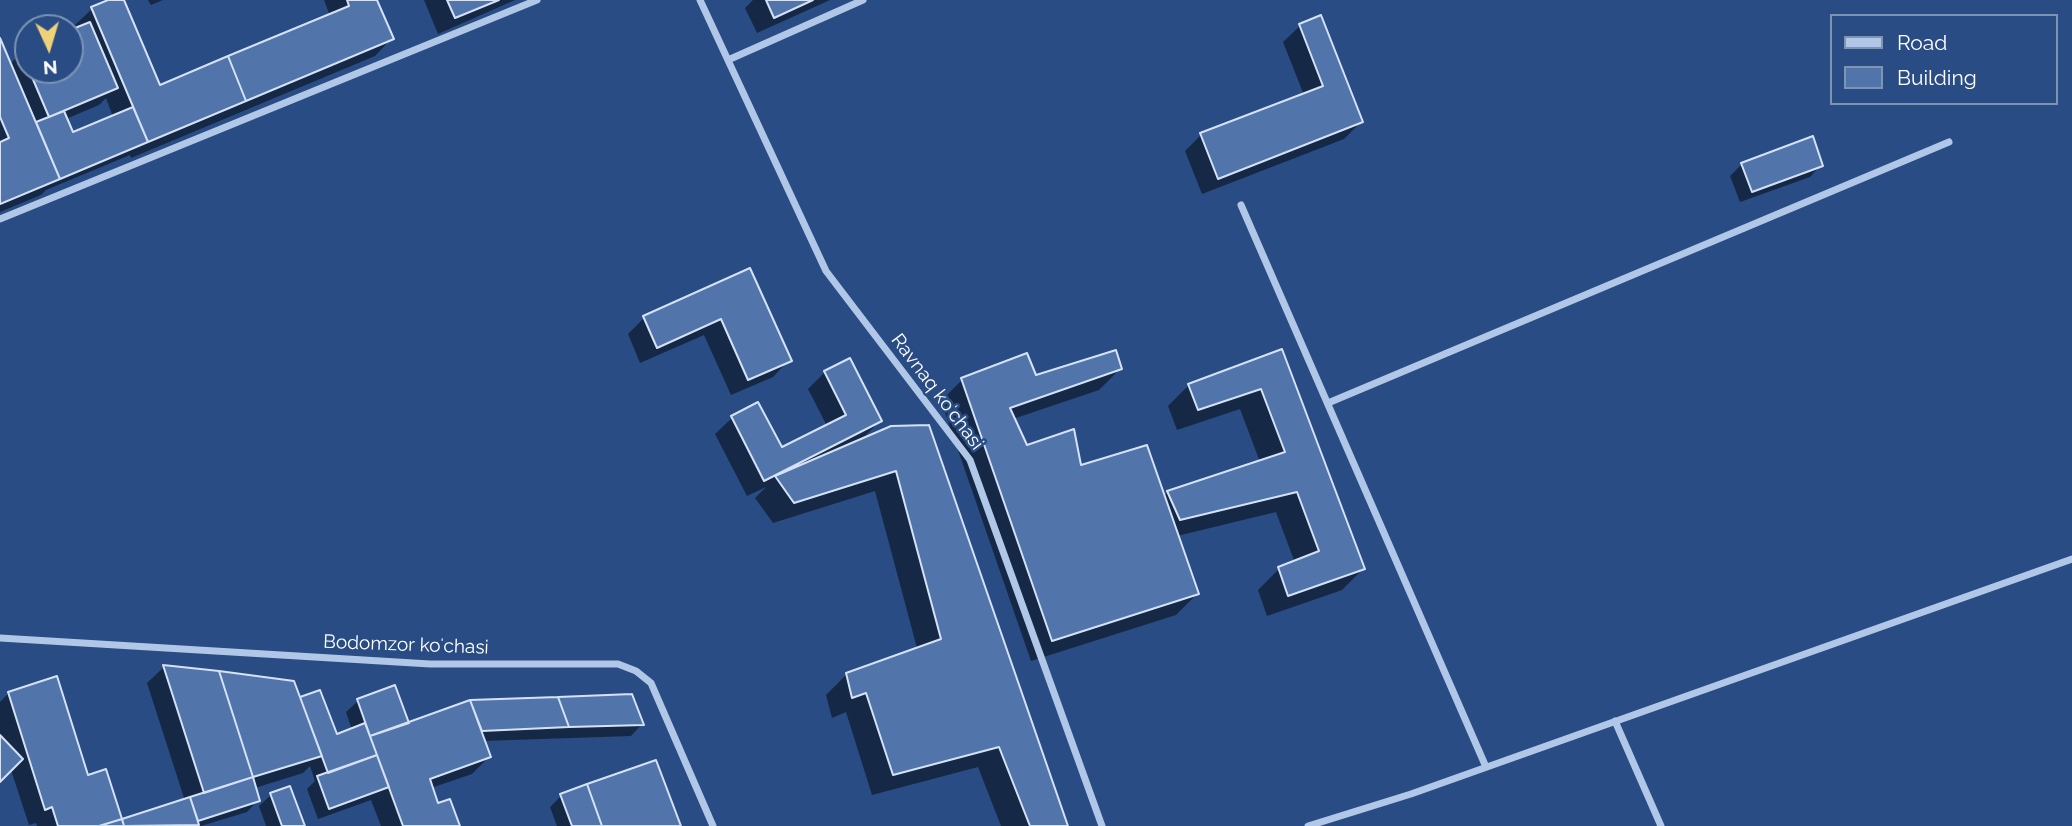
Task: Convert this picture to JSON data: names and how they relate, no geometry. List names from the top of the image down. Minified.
{"streets":{"street":["Ravnaq koʻchasi","Bodomzor koʻchasi"]},"legend":["Road","Building"],"north":"bottom"}
